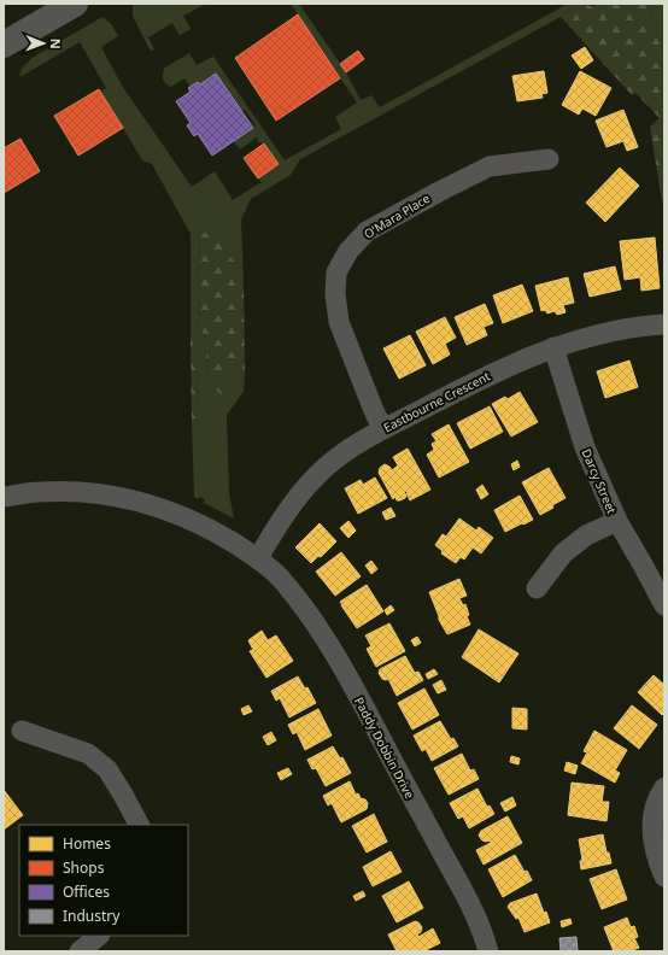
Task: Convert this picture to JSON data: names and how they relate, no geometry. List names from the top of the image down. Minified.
{"streets":{"street":["O'Mara Place","Eastbourne Crescent","Darcy Street","Paddy Dobbin Drive"]},"crossings":[["O'Mara Place","Eastbourne Crescent"],["Eastbourne Crescent","Darcy Street"],["Eastbourne Crescent","Paddy Dobbin Drive"]],"legend":["Homes","Shops","Offices","Industry"],"north":"right"}
